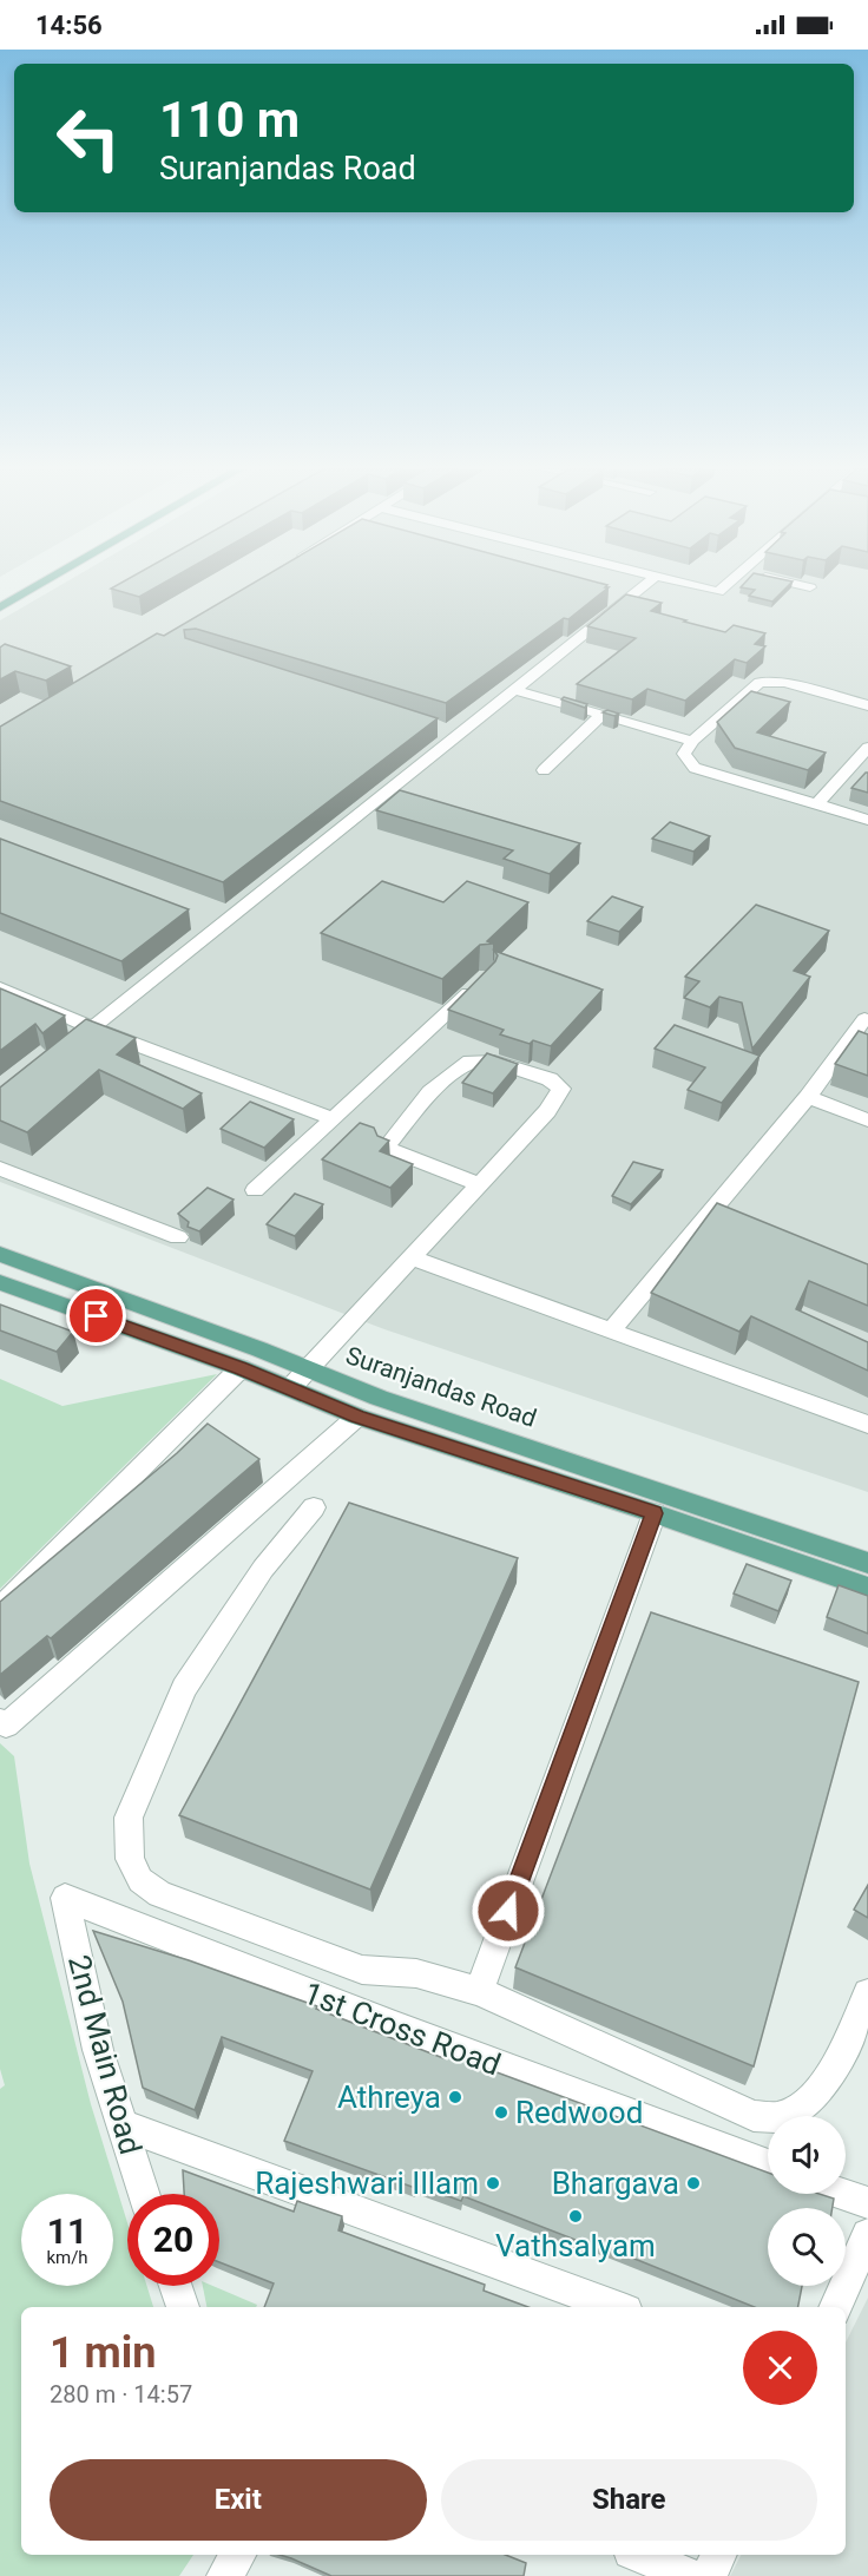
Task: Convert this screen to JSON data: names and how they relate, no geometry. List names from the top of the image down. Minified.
{"streets":{"main road":["Suranjandas Road"],"street":["1st Cross Road","2nd Main Road"]},"crossings":[["1st Cross Road","2nd Main Road"]],"places":["Athreya","Redwood","Rajeshwari Illam","Bhargava","Vathsalyam"],"page":{"status":"14:56","turn":["110 m","Suranjandas Road"],"speed":"11 km/h","limit":"20","heading":["1 min","280 m · 14:57"],"buttons":["Exit","Share"]}}
